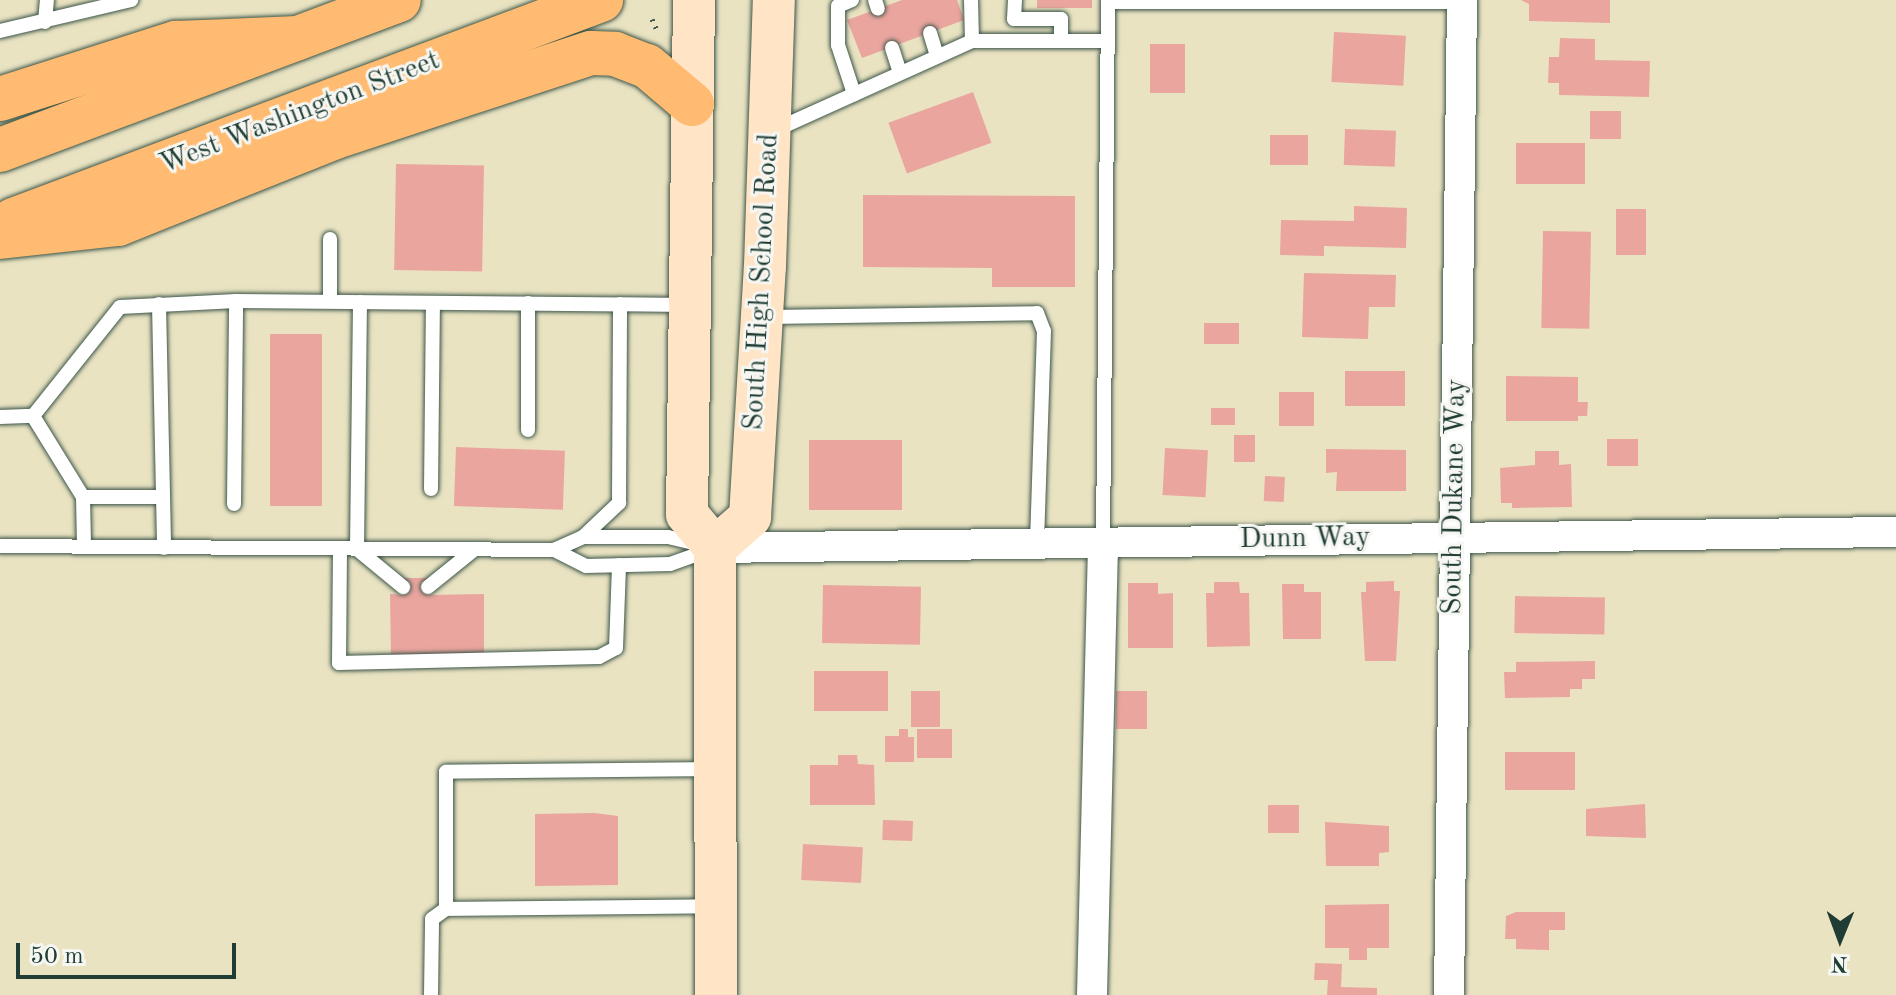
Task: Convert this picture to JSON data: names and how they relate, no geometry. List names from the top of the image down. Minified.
{"streets":{"main road":["West Washington Street"],"street":["South High School Road","South Dukane Way","Dunn Way"]},"crossings":[["South High School Road","Dunn Way"],["South Dukane Way","Dunn Way"]],"scale_bar":"50 m","north":"bottom"}
